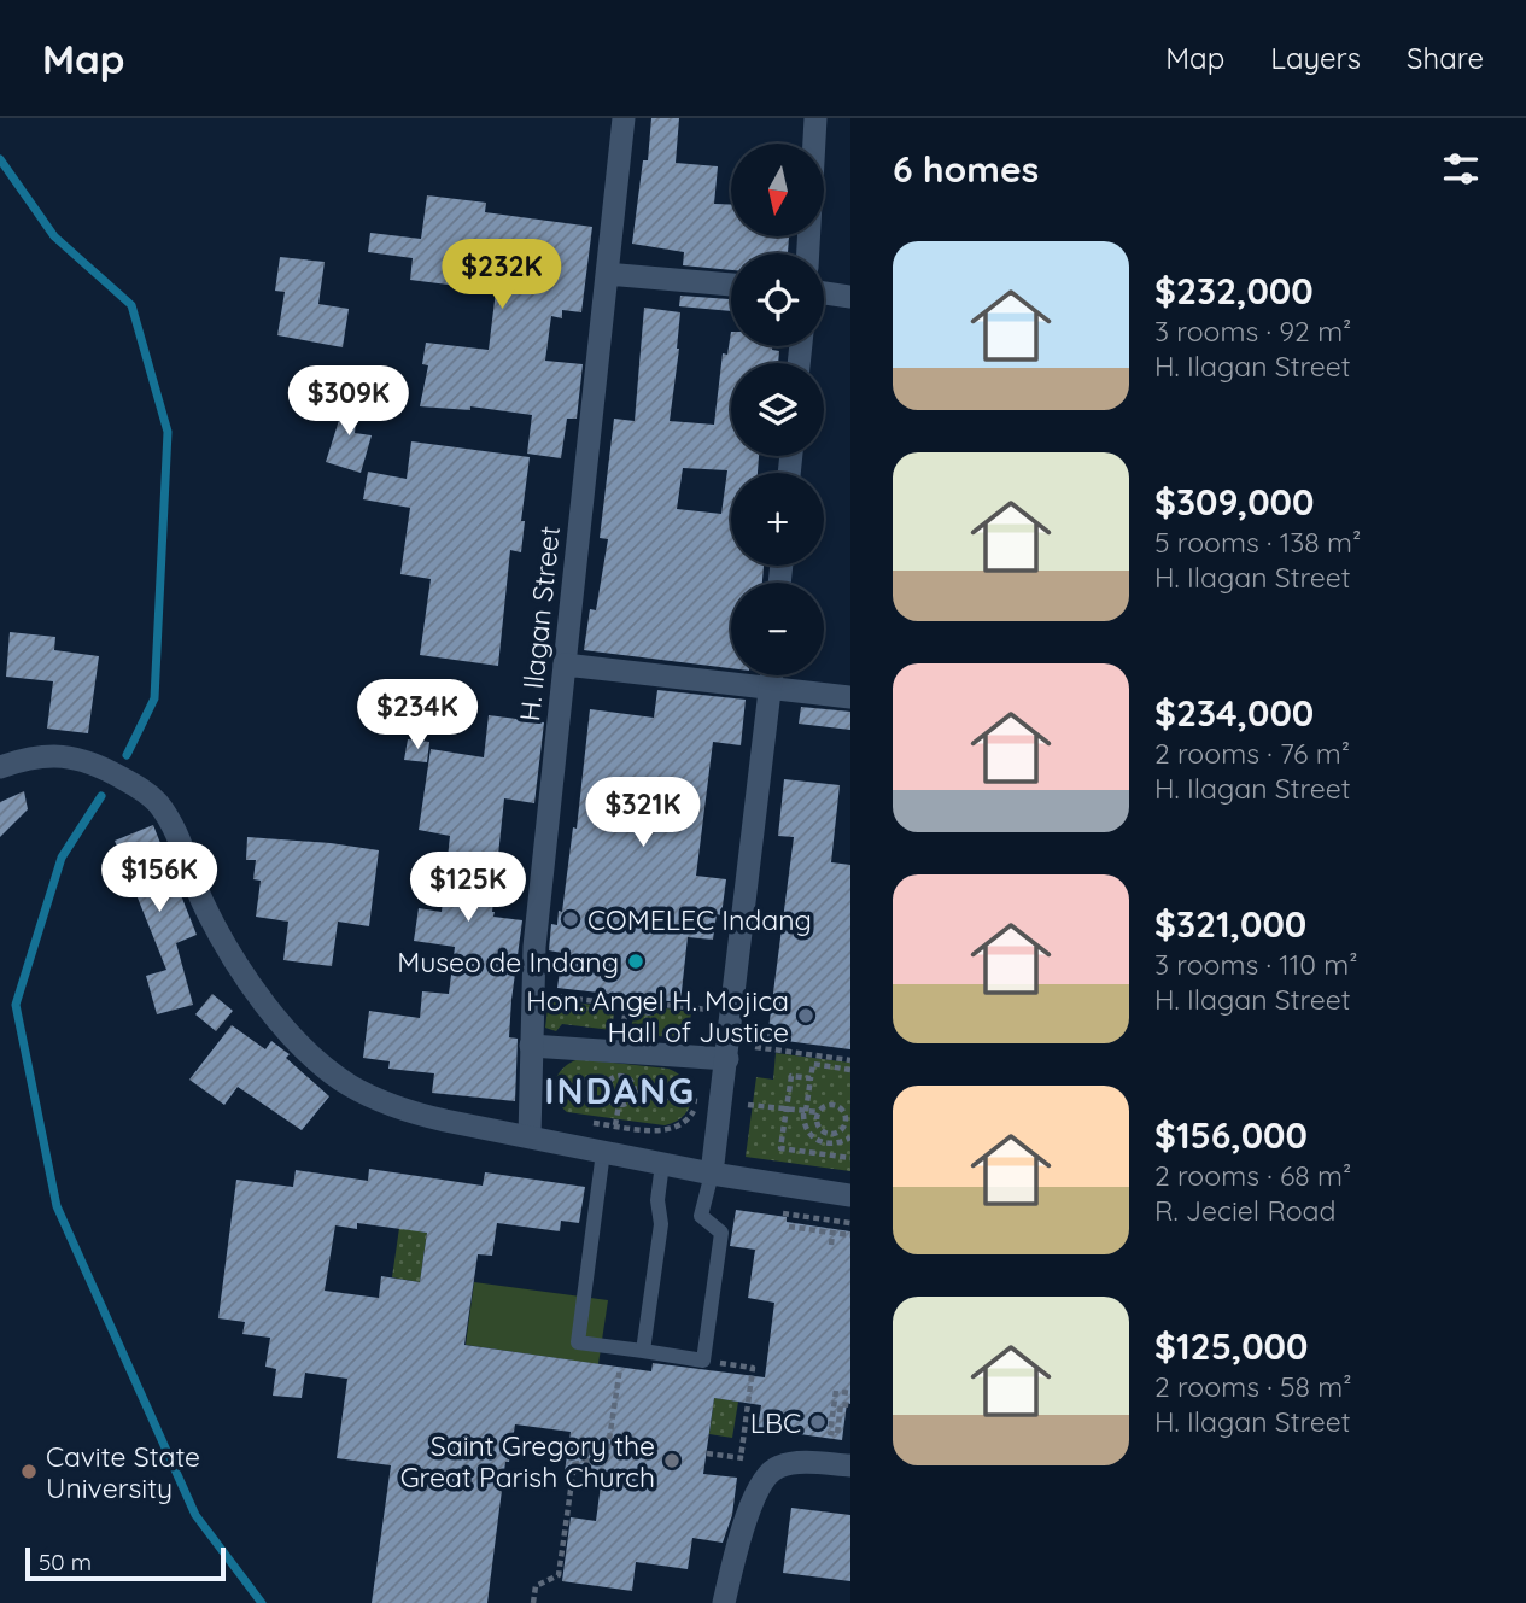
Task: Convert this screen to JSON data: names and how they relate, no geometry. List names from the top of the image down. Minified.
{"streets":{"street":["H. Ilagan Street"]},"districts":["INDANG"],"places":["COMELEC Indang","Museo de Indang","Hon. Angel H. Mojica Hall of Justice","LBC","Saint Gregory the Great Parish Church","Cavite State University"],"scale_bar":"50 m","north":"bottom","page":{"header":"Map","nav":["Map","Layers","Share"],"heading":"6 homes","map_buttons":["+","−"],"list":[{"name":"$232,000","note":"3 rooms · 92 m² · H. Ilagan Street"},{"name":"$309,000","note":"5 rooms · 138 m² · H. Ilagan Street"},{"name":"$234,000","note":"2 rooms · 76 m² · H. Ilagan Street"},{"name":"$321,000","note":"3 rooms · 110 m² · H. Ilagan Street"},{"name":"$156,000","note":"2 rooms · 68 m² · R. Jeciel Road"},{"name":"$125,000","note":"2 rooms · 58 m² · H. Ilagan Street"}],"price":["$232K","$309K","$234K","$321K","$156K","$125K"],"scale":"50 m"}}
